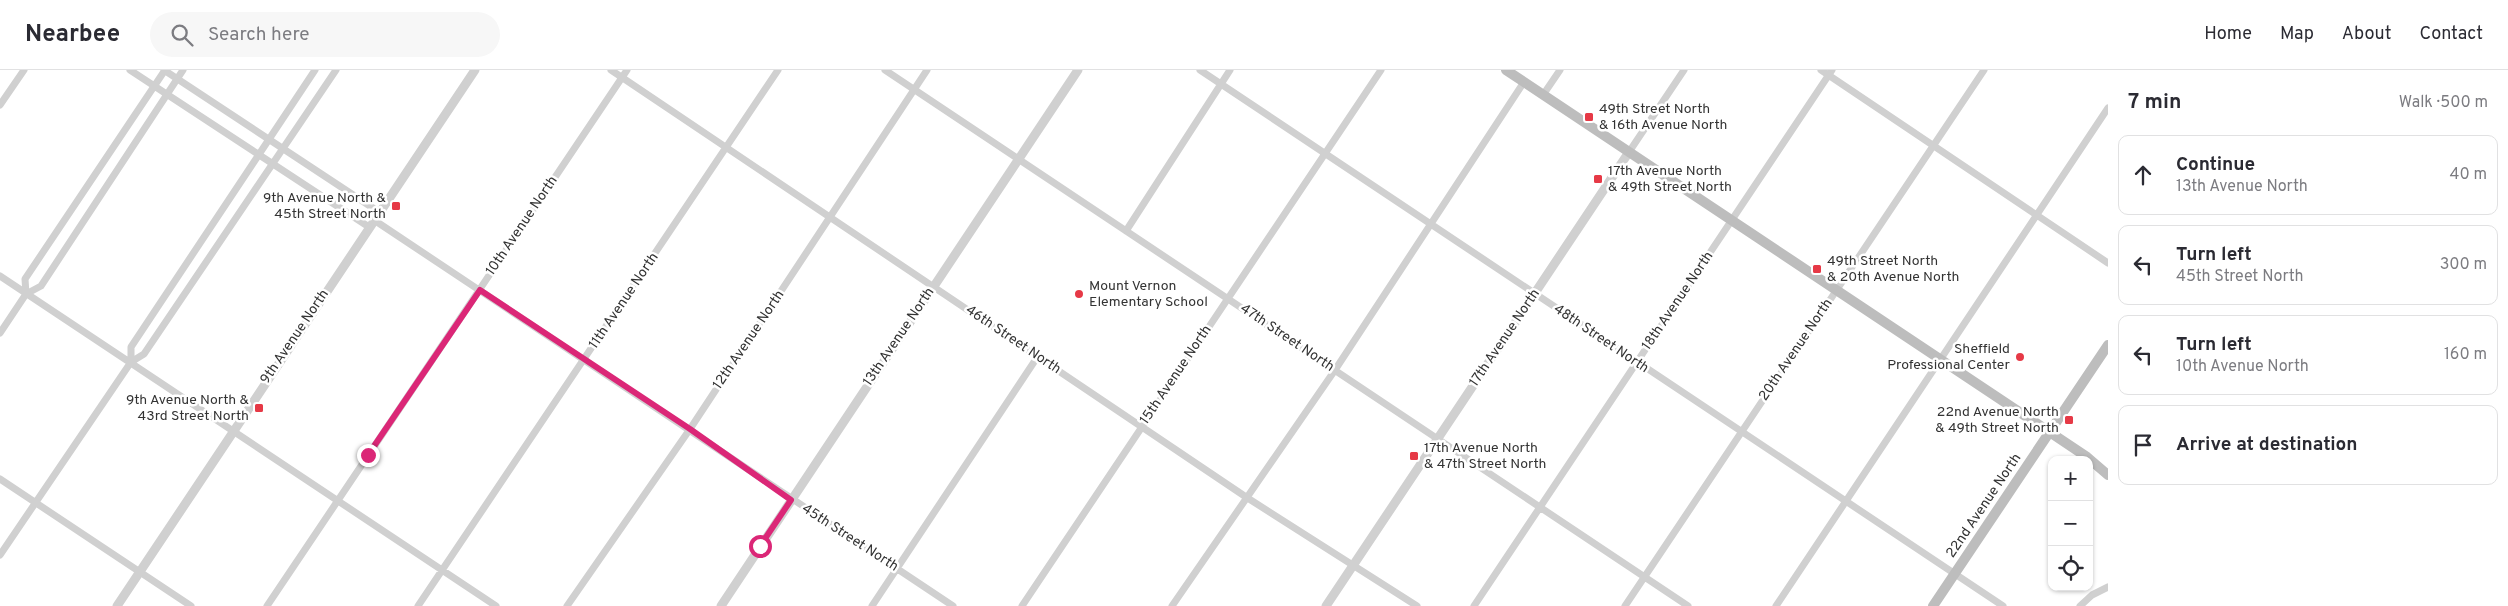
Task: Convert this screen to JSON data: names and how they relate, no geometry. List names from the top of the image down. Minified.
{"streets":{"main road":["22nd Avenue North"],"street":["10th Avenue North","11th Avenue North","18th Avenue North","9th Avenue North","13th Avenue North","47th Street North","17th Avenue North","48th Street North","12th Avenue North","46th Street North","20th Avenue North","15th Avenue North","45th Street North"]},"crossings":[["10th Avenue North","46th Street North"],["10th Avenue North","45th Street North"],["11th Avenue North","46th Street North"],["11th Avenue North","45th Street North"],["18th Avenue North","47th Street North"],["18th Avenue North","48th Street North"],["9th Avenue North","45th Street North"],["13th Avenue North","47th Street North"],["13th Avenue North","46th Street North"],["13th Avenue North","45th Street North"],["47th Street North","17th Avenue North"],["47th Street North","12th Avenue North"],["47th Street North","20th Avenue North"],["47th Street North","15th Avenue North"],["17th Avenue North","48th Street North"],["17th Avenue North","46th Street North"],["48th Street North","20th Avenue North"],["48th Street North","15th Avenue North"],["48th Street North","22nd Avenue North"],["12th Avenue North","46th Street North"],["12th Avenue North","45th Street North"],["46th Street North","15th Avenue North"]],"places":{"transit":["49th Street North & 16th Avenue North","17th Avenue North & 49th Street North","9th Avenue North & 45th Street North","49th Street North & 20th Avenue North","9th Avenue North & 43rd Street North","22nd Avenue North & 49th Street North","17th Avenue North & 47th Street North"],"other":["Mount Vernon Elementary School","Sheffield Professional Center"]},"page":{"header":"Nearbee","search":"Search here","nav":["Home","Map","About","Contact"],"heading":["7 min","Walk · 500 m"],"list":[["Continue","13th Avenue North","40 m"],["Turn left","45th Street North","300 m"],["Turn left","10th Avenue North","160 m"],"Arrive at destination"],"map_buttons":["+","−"]}}
